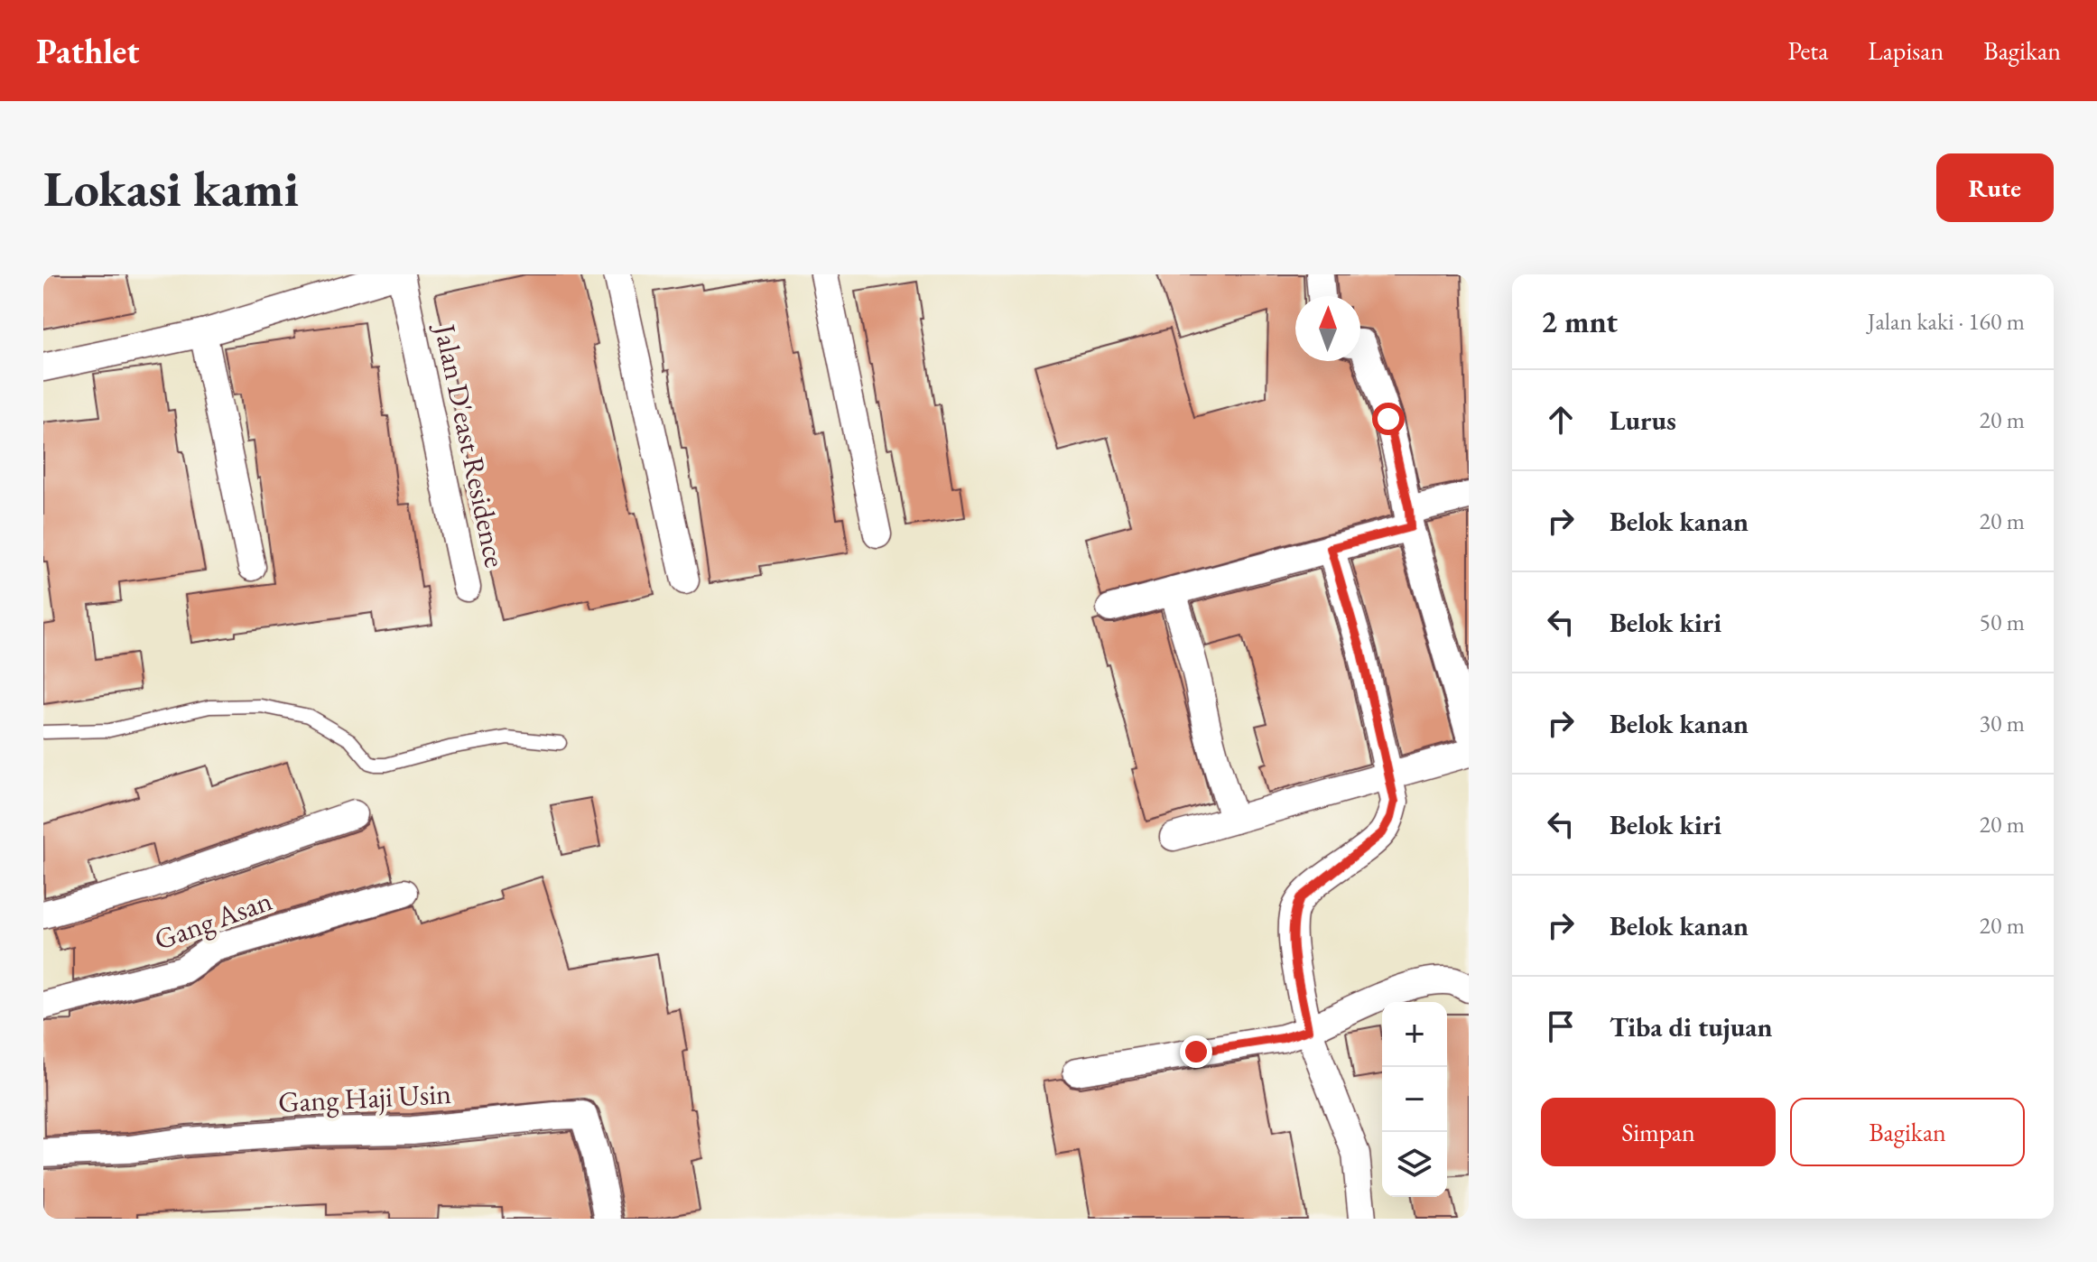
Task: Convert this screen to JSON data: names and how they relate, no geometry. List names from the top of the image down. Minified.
{"streets":{"street":["Jalan D'east Residence","Gang Asan","Gang Haji Usin"]},"north":"top","page":{"header":"Pathlet","nav":["Peta","Lapisan","Bagikan"],"buttons":["Rute",["Simpan","Bagikan"]],"title":"Lokasi kami","heading":["2 mnt","Jalan kaki · 160 m"],"list":[["Lurus","20 m"],["Belok kanan","20 m"],["Belok kiri","50 m"],["Belok kanan","30 m"],["Belok kiri","20 m"],["Belok kanan","20 m"],"Tiba di tujuan"],"map_buttons":["+","−"]}}
